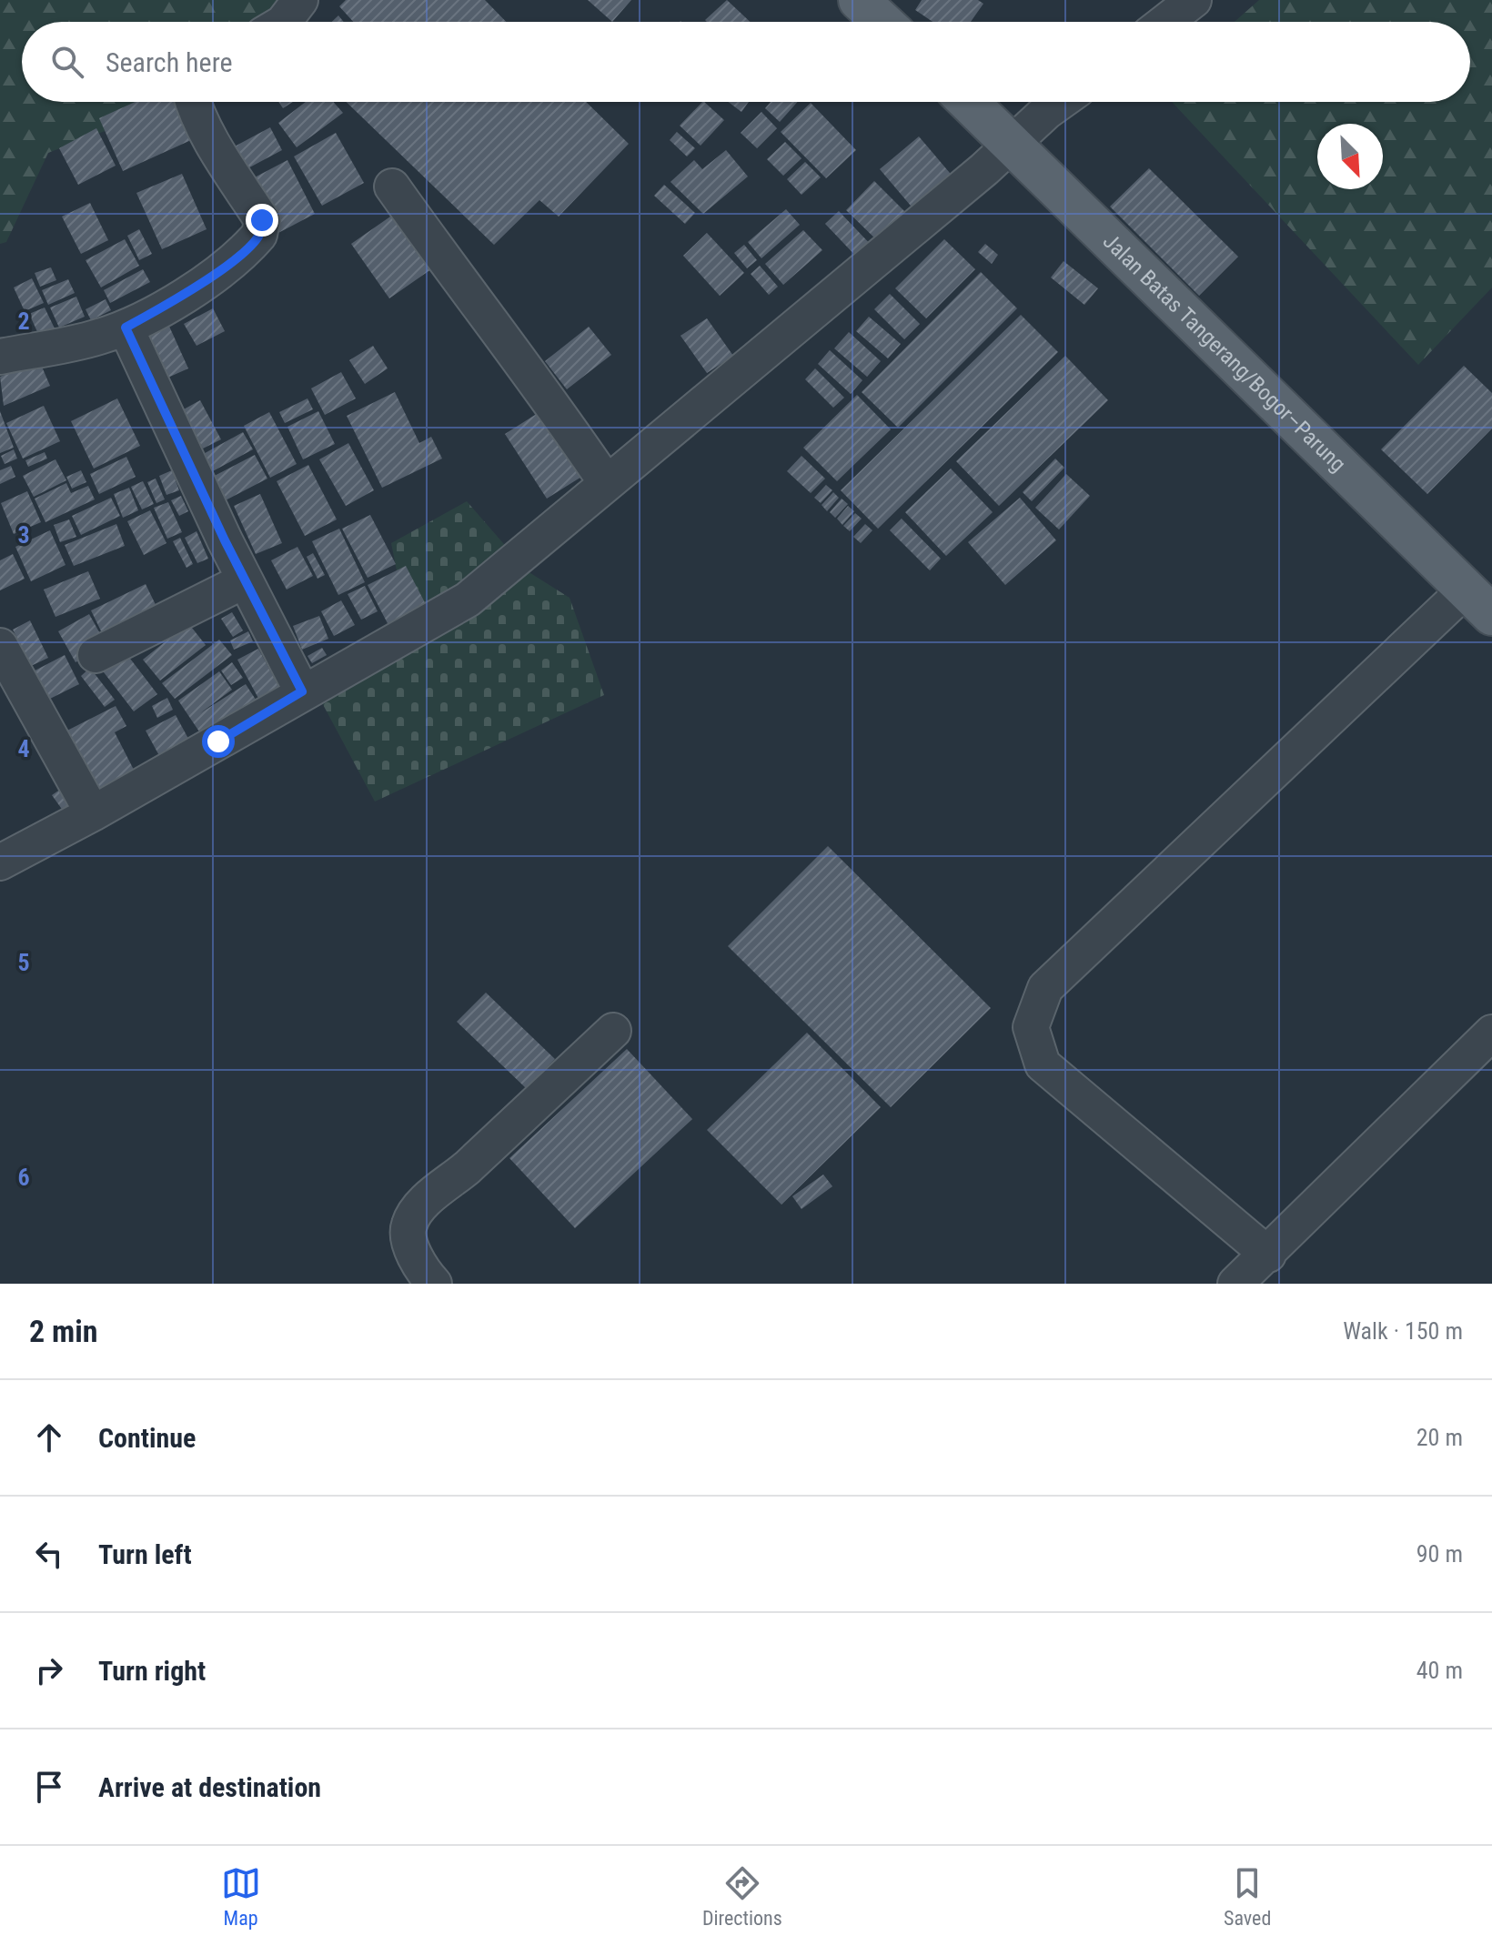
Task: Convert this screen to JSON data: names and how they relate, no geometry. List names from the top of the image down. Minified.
{"streets":{"main road":["Jalan Batas Tangerang/Bogor–Parung"]},"north":"bottom right","page":{"search":"Search here","heading":["2 min","Walk · 150 m"],"list":[["Continue","20 m"],["Turn left","90 m"],["Turn right","40 m"],"Arrive at destination"],"nav":["Map","Directions","Saved"]},"grid":{"rows":["2","3","4","5","6"]}}
